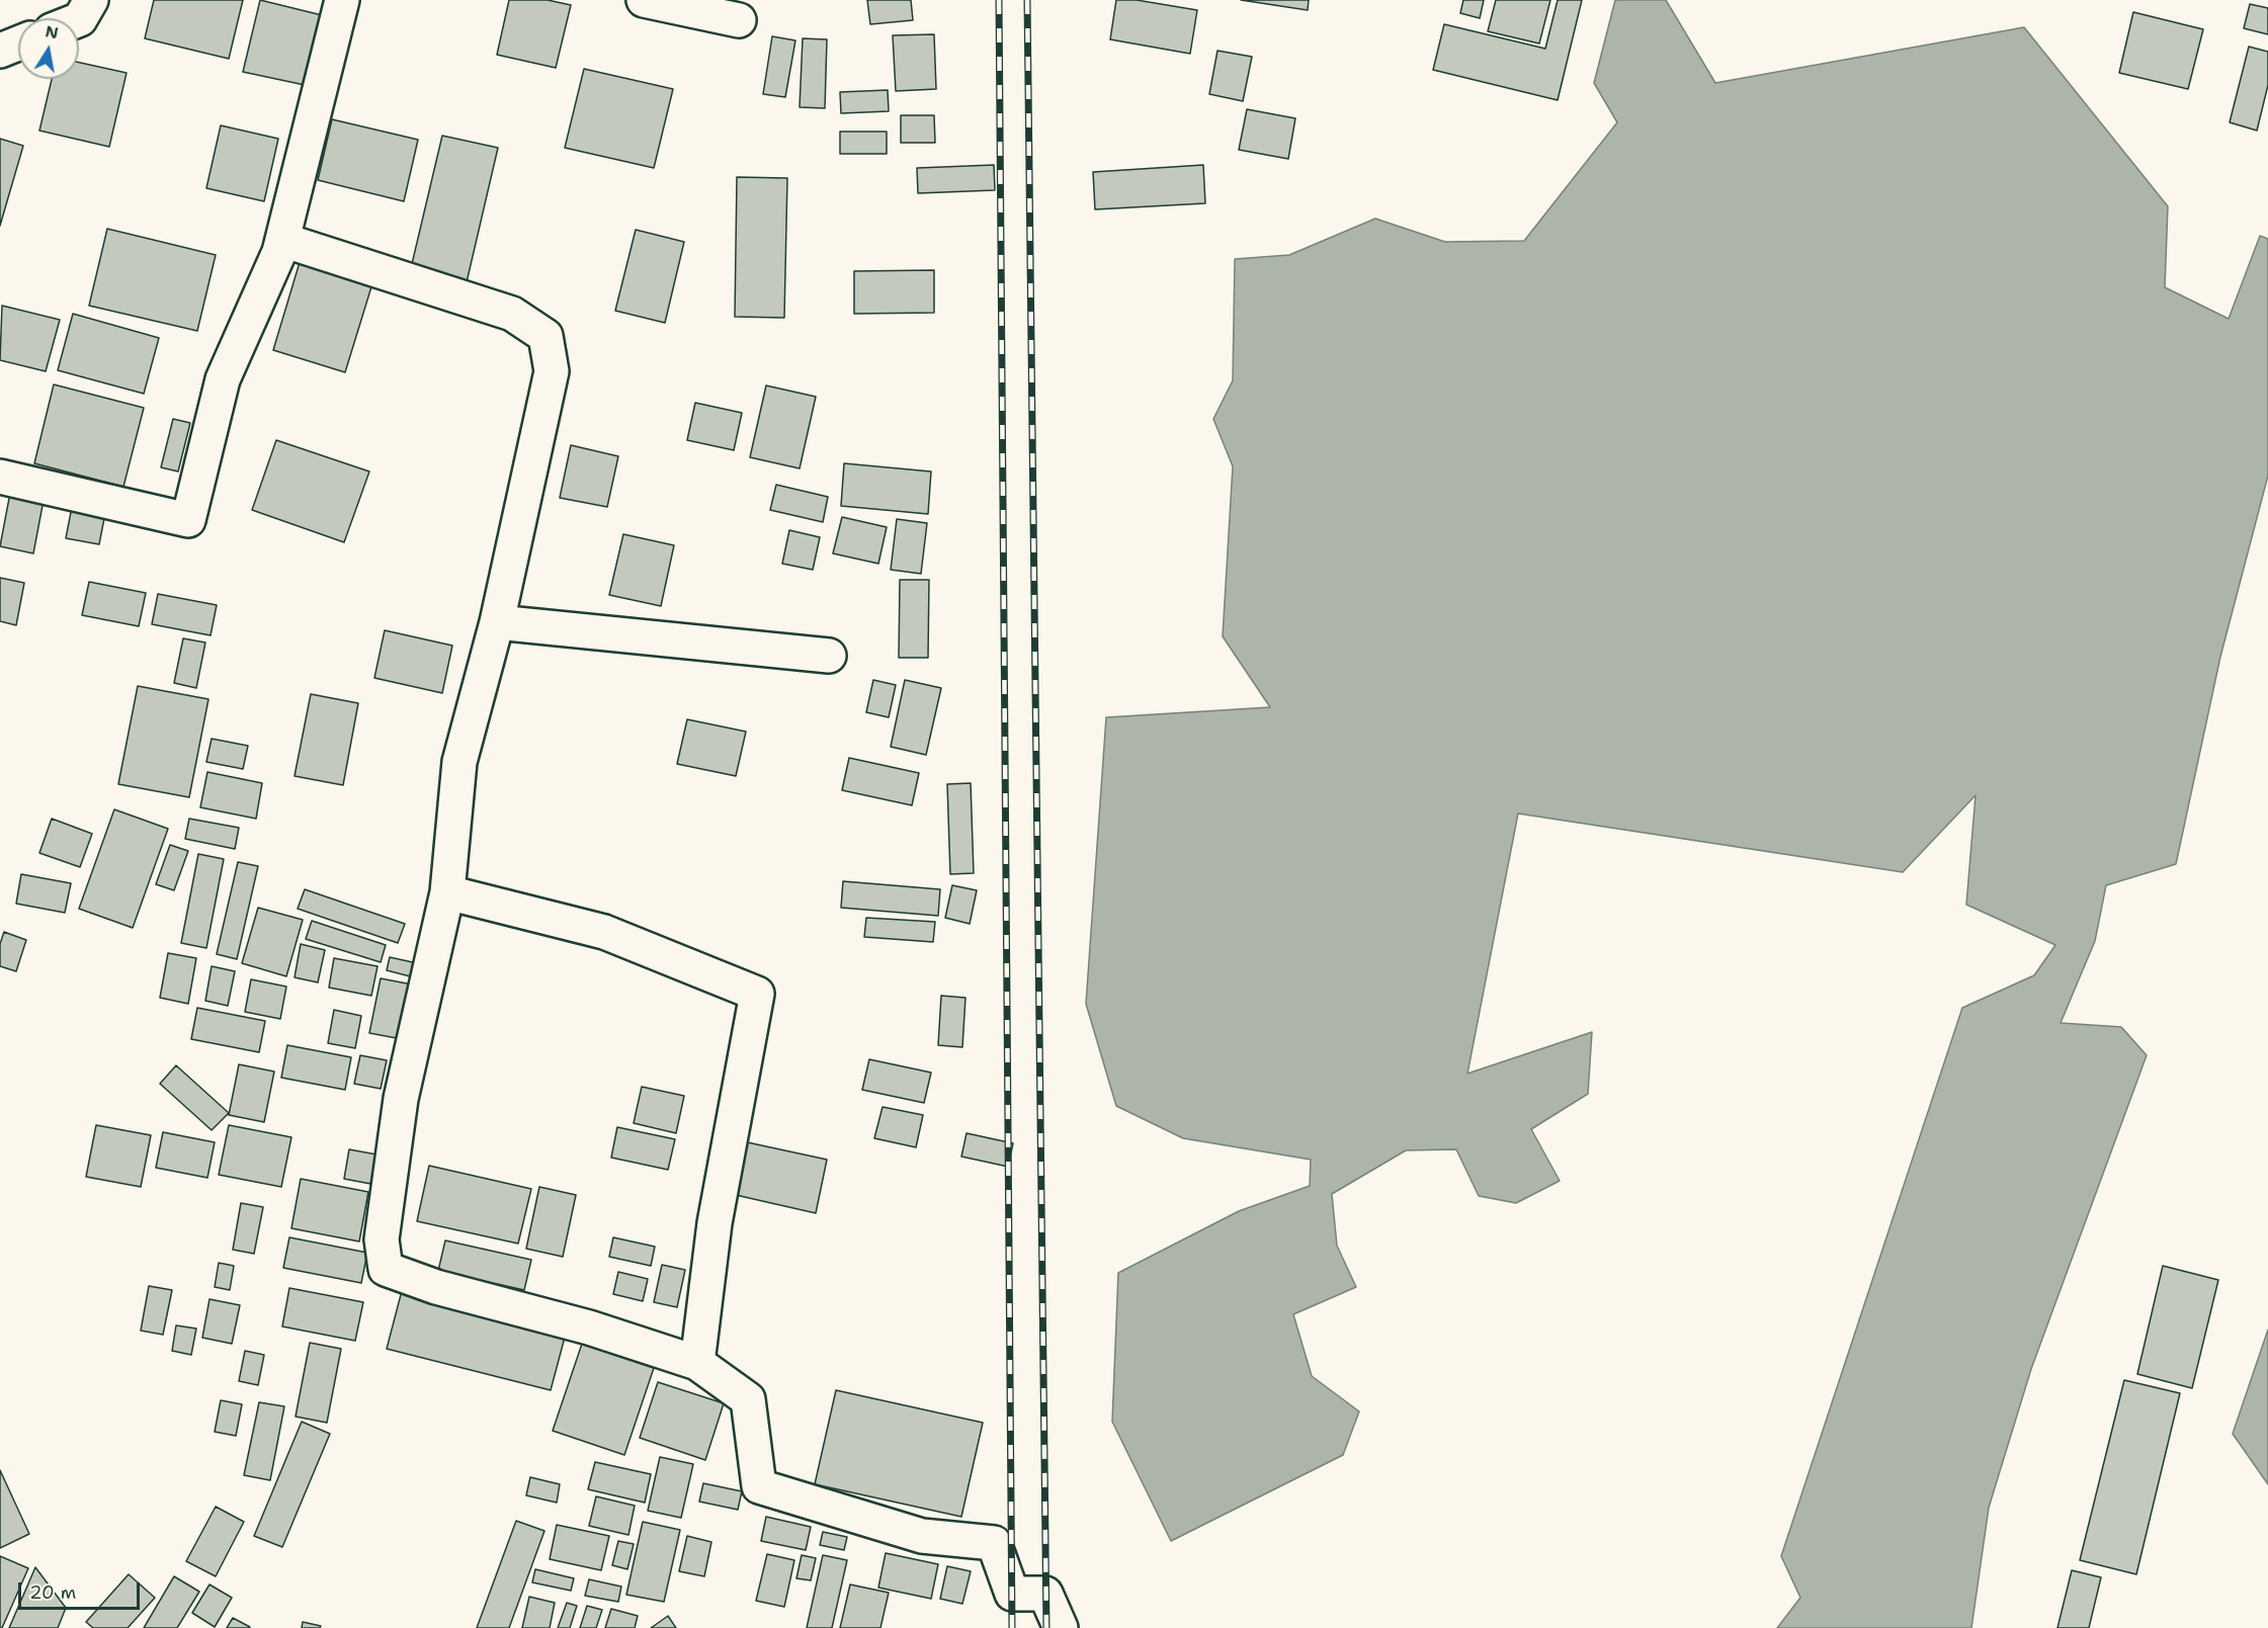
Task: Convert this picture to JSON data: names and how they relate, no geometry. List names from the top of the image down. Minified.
{"scale_bar":"20 m","north":"top"}
